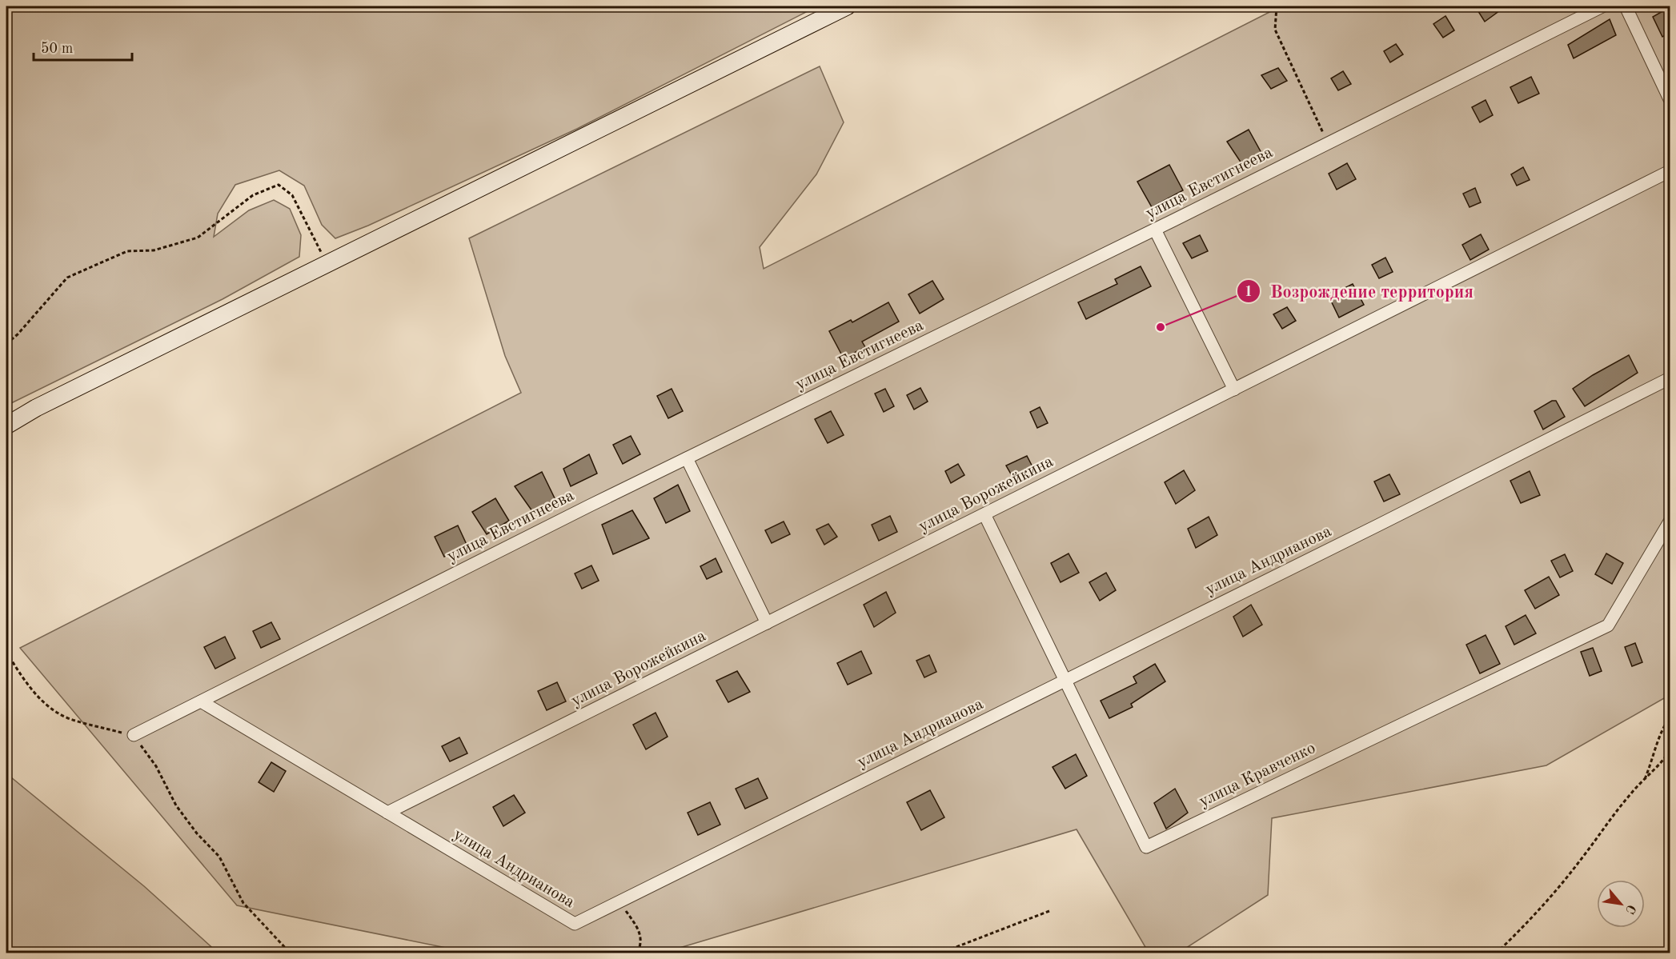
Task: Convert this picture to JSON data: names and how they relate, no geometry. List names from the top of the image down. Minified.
{"streets":{"street":["улица Евстигнеева","улица Ворожейкина","улица Андрианова","улица Кравченко"]},"crossings":[["улица Евстигнеева","улица Андрианова"],["улица Ворожейкина","улица Андрианова"],["улица Ворожейкина","улица Кравченко"],["улица Андрианова","улица Кравченко"]],"places":["Возрождение территория"],"scale_bar":"50 m","north":"bottom right"}
